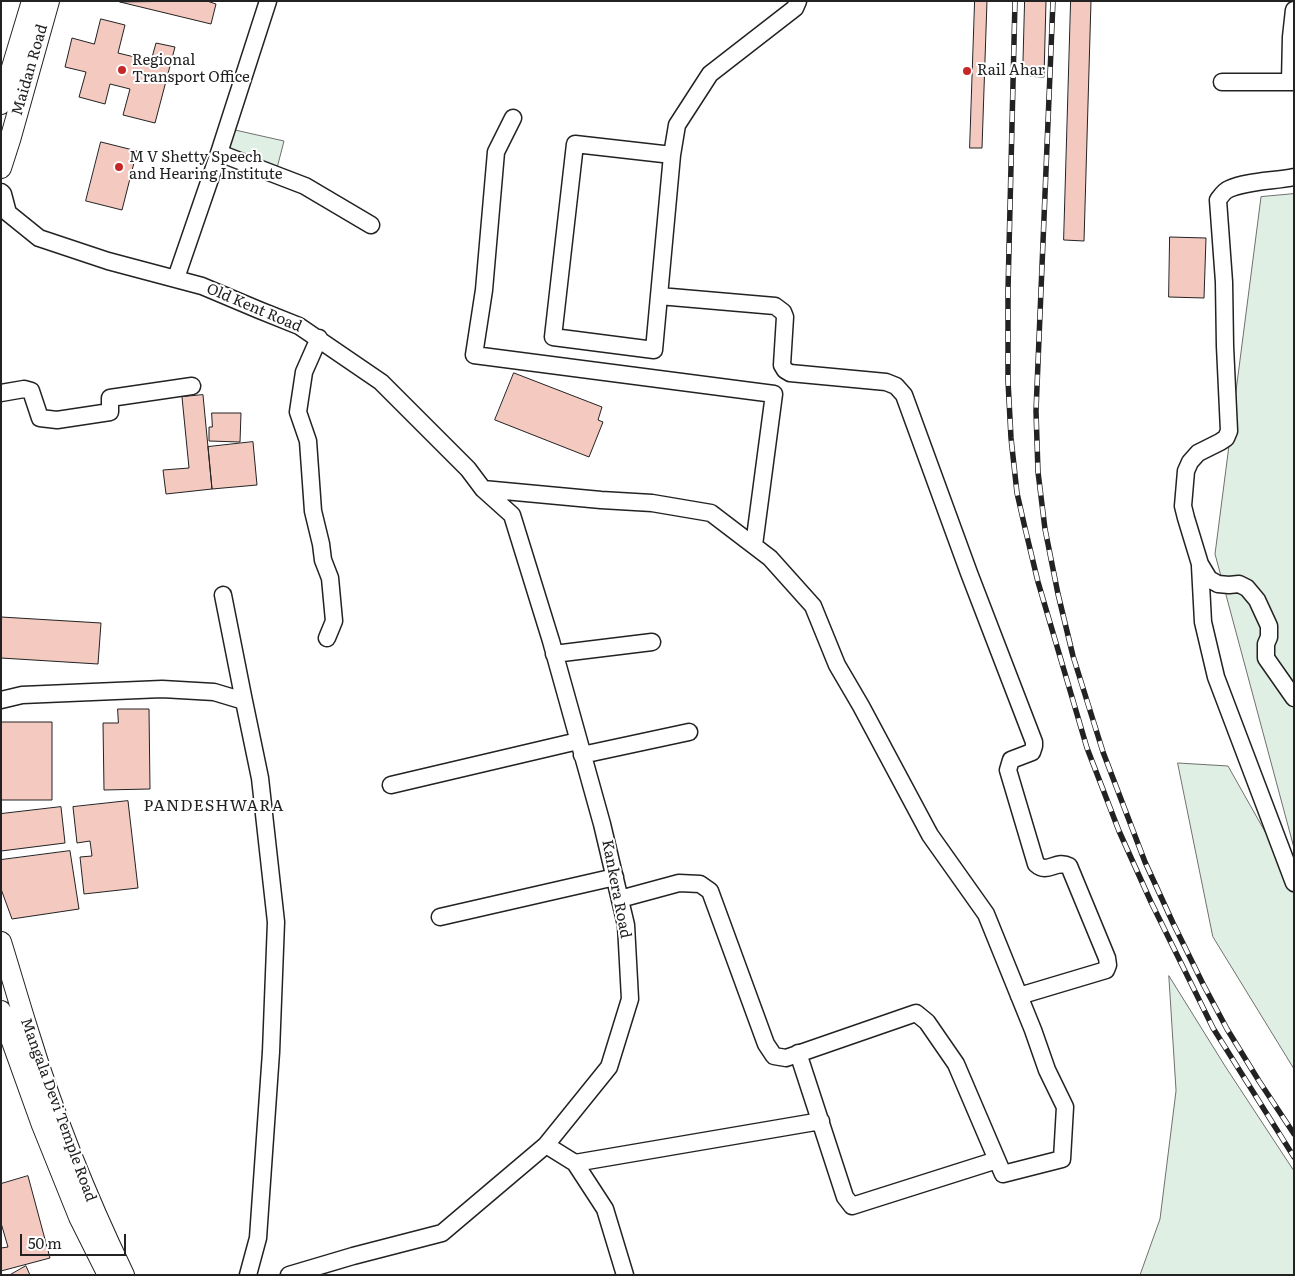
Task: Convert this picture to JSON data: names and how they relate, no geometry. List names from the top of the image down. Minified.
{"streets":{"main road":["Maidan Road","Mangala Devi Temple Road"],"street":["Old Kent Road","Kankera Road"]},"crossings":[["Old Kent Road","Kankera Road"]],"districts":["PANDESHWARA"],"places":["Regional Transport Office","Rail Ahar","M V Shetty Speech and Hearing Institute"],"scale_bar":"50 m"}
